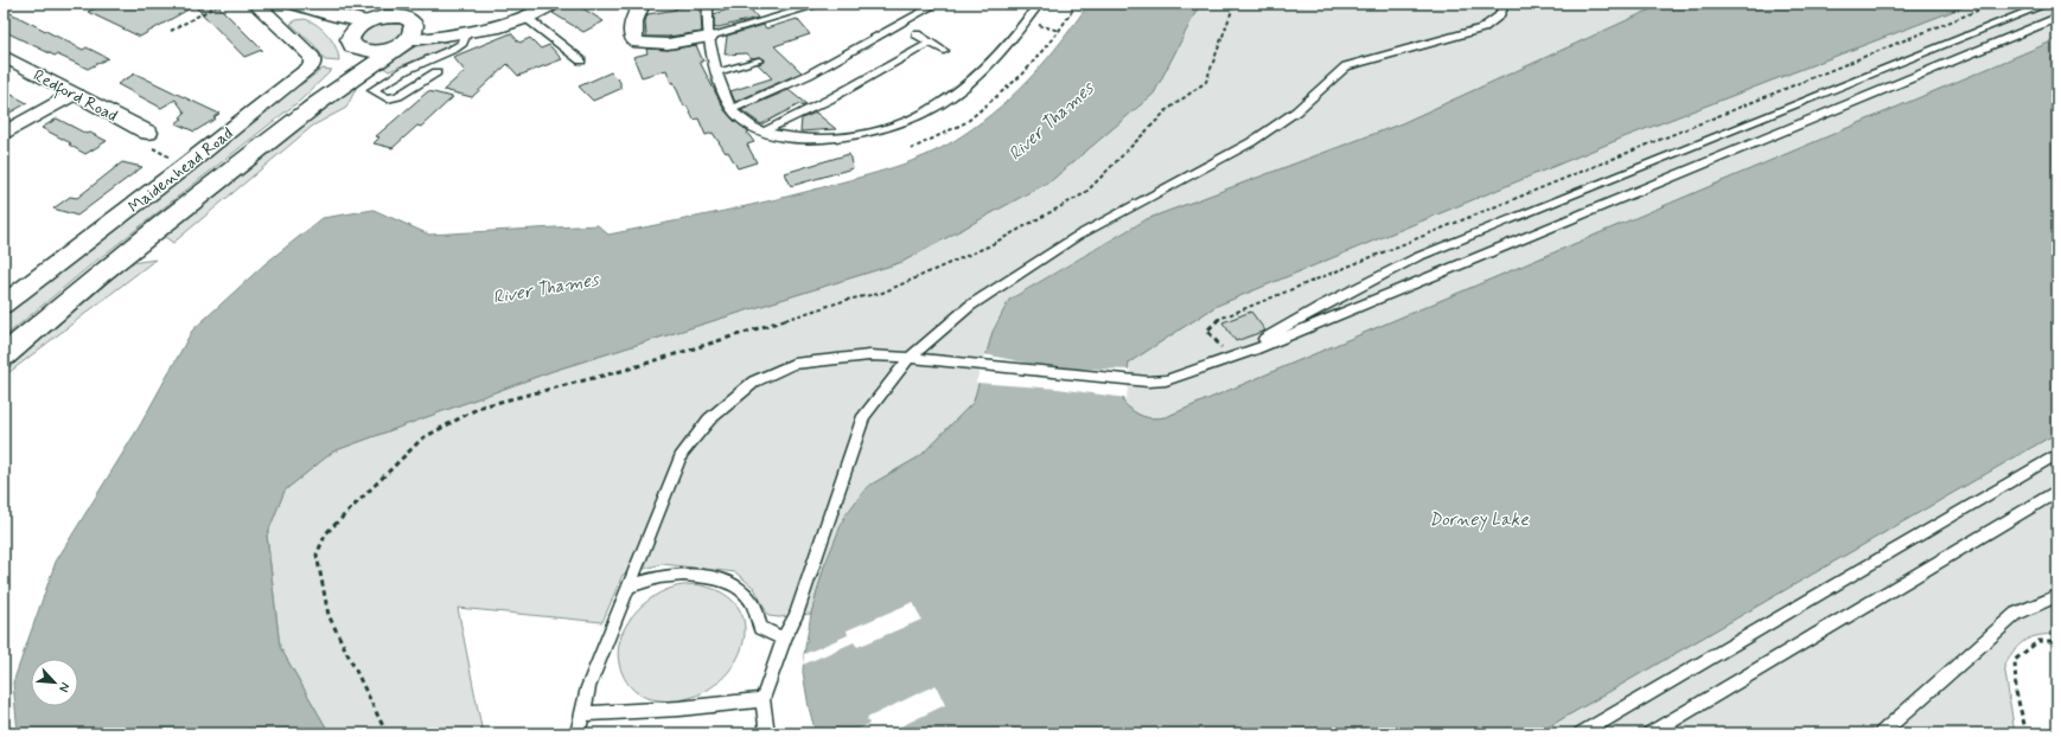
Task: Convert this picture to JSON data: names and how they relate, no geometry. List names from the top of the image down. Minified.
{"streets":{"main road":["Maidenhead Road"],"street":["Redford Road"]},"water":["River Thames","Dorney Lake"],"north":"bottom right"}
